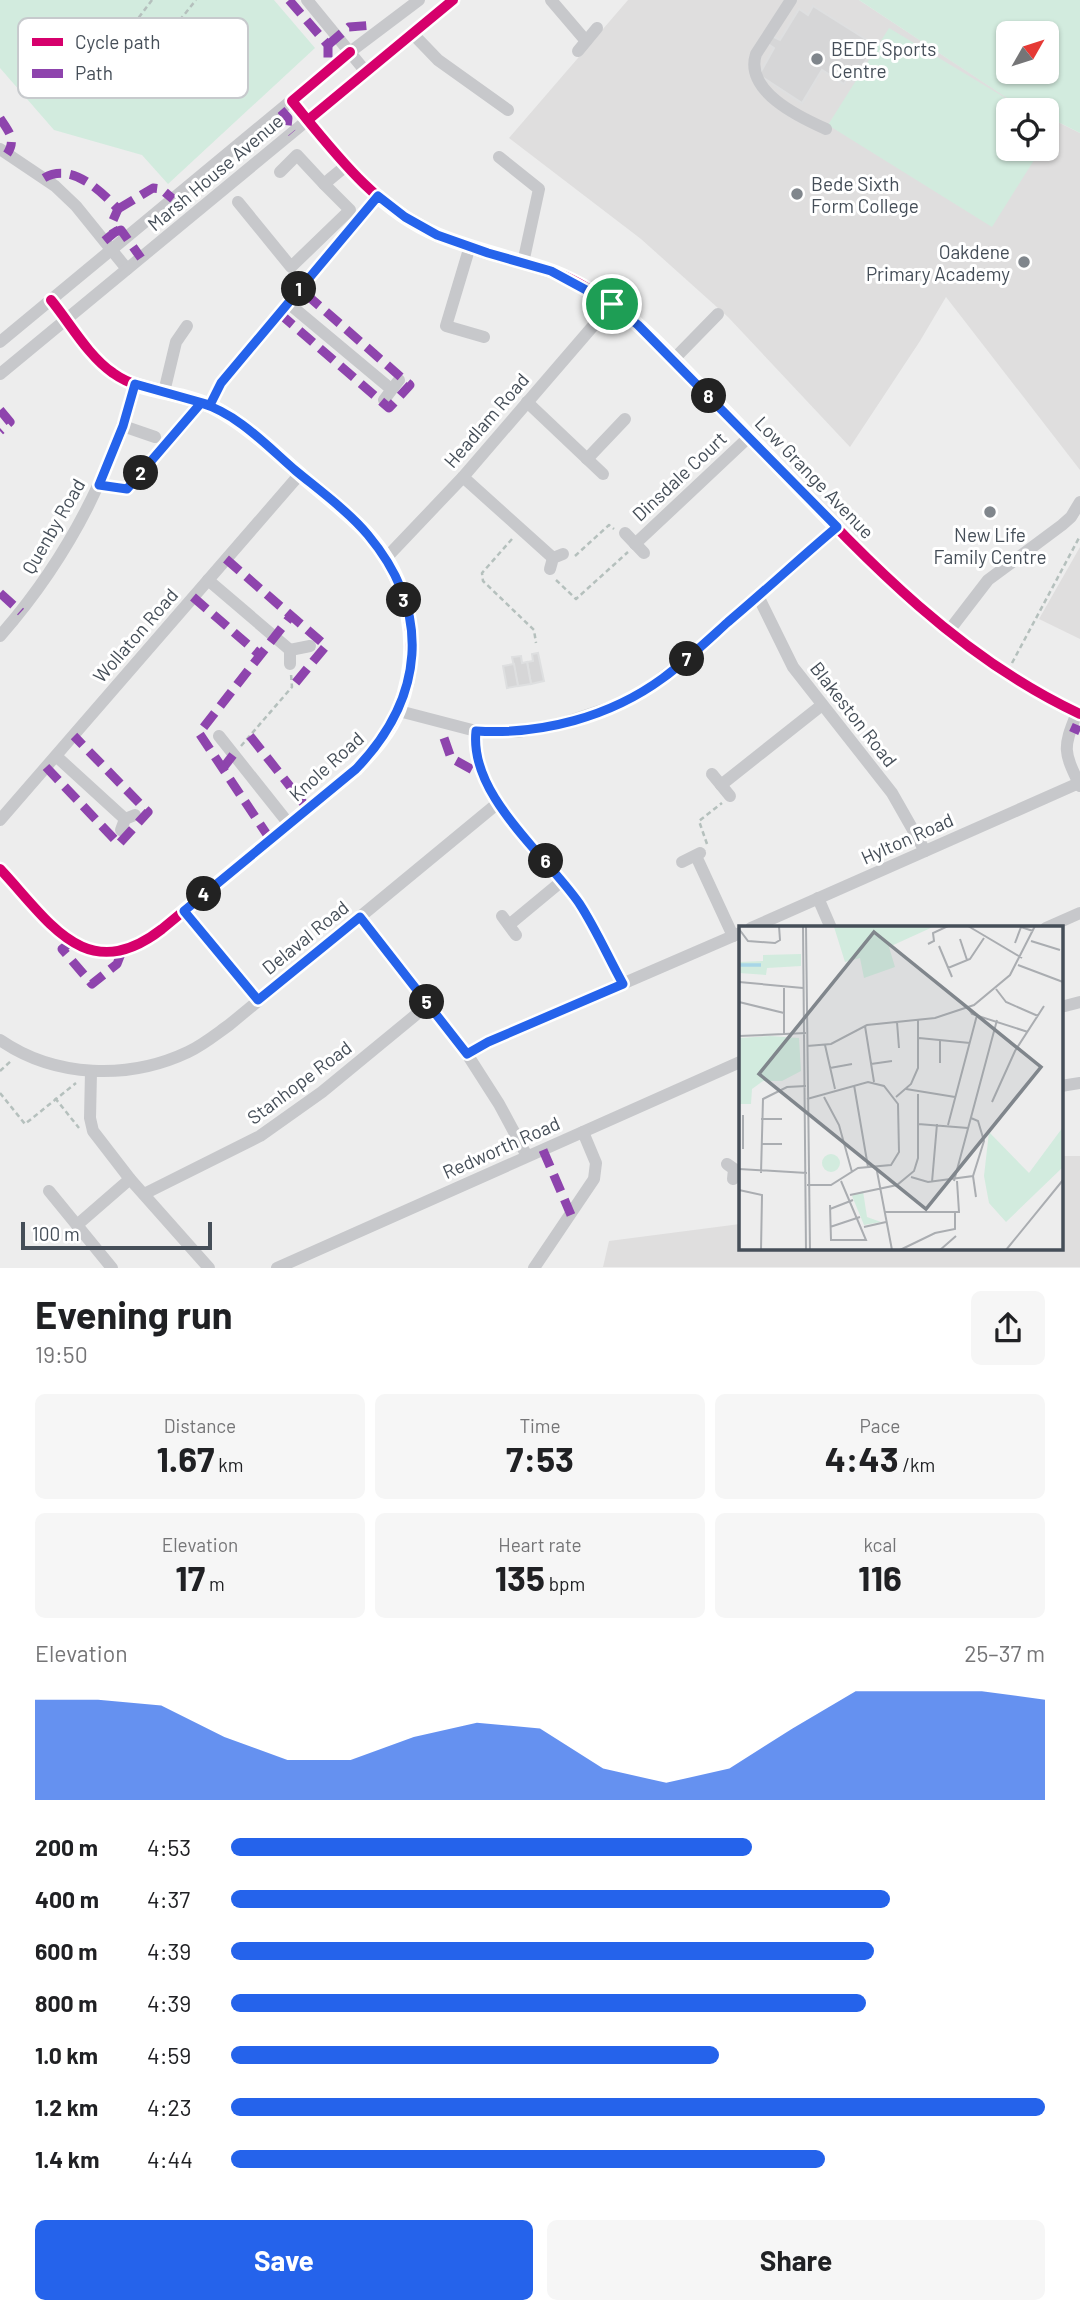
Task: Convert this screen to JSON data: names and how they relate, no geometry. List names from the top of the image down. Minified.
{"streets":{"street":["Marsh House Avenue","Headlam Road","Dinsdale Court","Low Grange Avenue","Quenby Road","Wollaton Road","Blakeston Road","Knole Road","Hylton Road","Delaval Road","Stanhope Road","Redworth Road"]},"crossings":[["Marsh House Avenue","Low Grange Avenue"],["Marsh House Avenue","Knole Road"],["Headlam Road","Low Grange Avenue"],["Headlam Road","Knole Road"],["Dinsdale Court","Low Grange Avenue"],["Quenby Road","Knole Road"],["Wollaton Road","Knole Road"],["Blakeston Road","Hylton Road"]],"places":["BEDE Sports Centre","Bede Sixth Form College","Oakdene Primary Academy","New Life Family Centre"],"legend":["Cycle path","Path"],"scale_bar":"100 m","north":"top right","page":{"pins":["1","8","2","3","7","6","4","5"],"scale":"100 m","heading":["Evening run","19:50"],"stats":[["Distance","1.67 km"],["Time","7:53"],["Pace","4:43 /km"],["Elevation","17 m"],["Heart rate","135 bpm"],["kcal","116"]],"chart":["Elevation","25–37 m"],"list":[{"name":"200 m","note":"4:53"},{"name":"400 m","note":"4:37"},{"name":"600 m","note":"4:39"},{"name":"800 m","note":"4:39"},{"name":"1.0 km","note":"4:59"},{"name":"1.2 km","note":"4:23"},{"name":"1.4 km","note":"4:44"}],"buttons":["Save","Share"]}}
